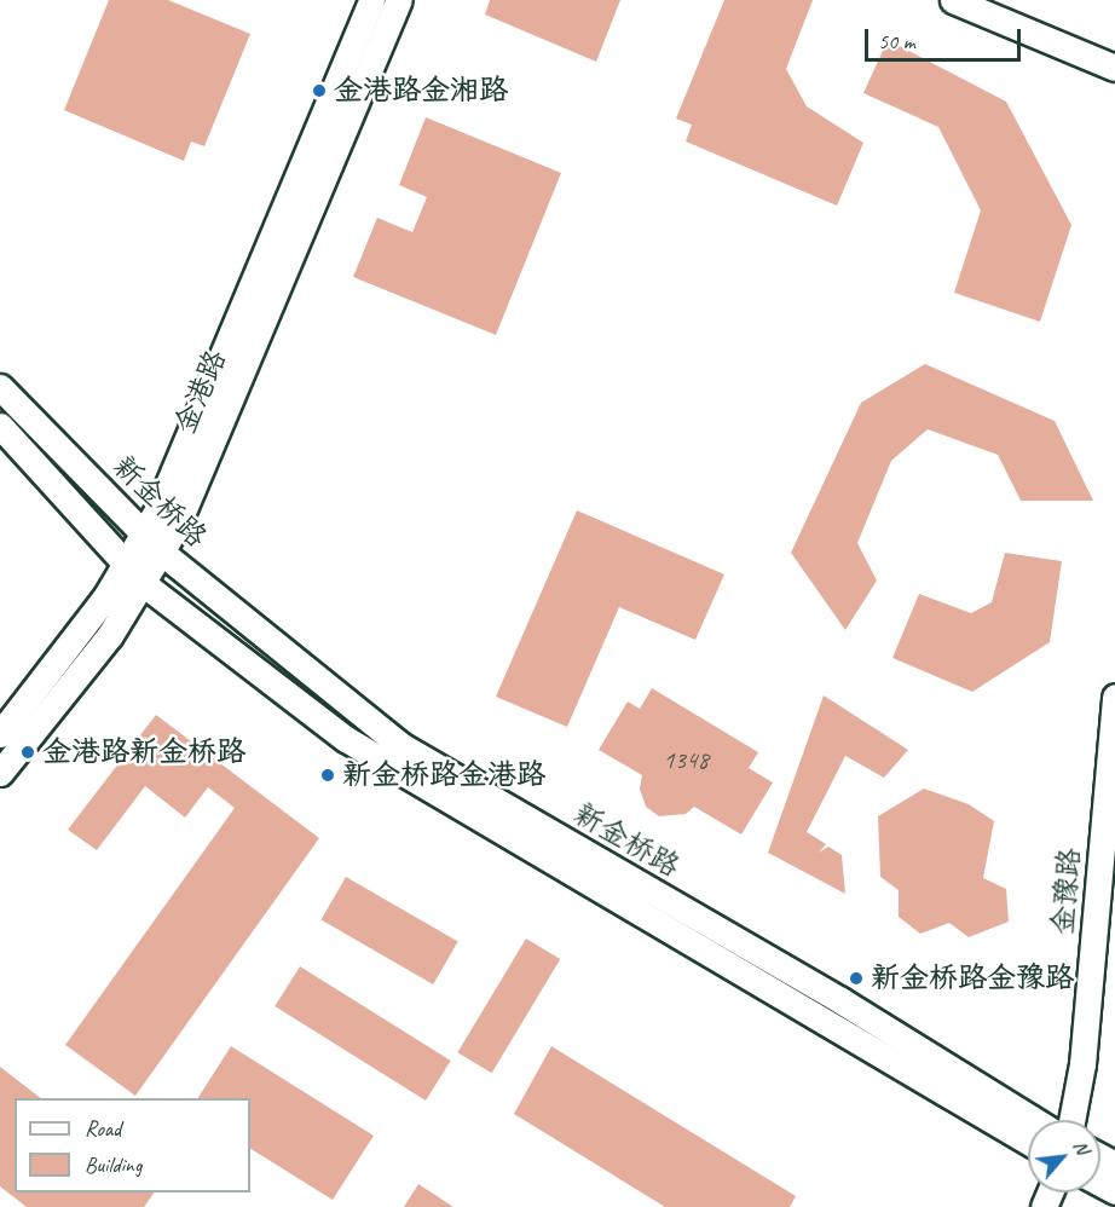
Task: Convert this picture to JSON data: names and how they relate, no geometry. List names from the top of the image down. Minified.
{"streets":{"street":["金港路","新金桥路","金豫路"]},"crossings":[["金港路","新金桥路"]],"places":["金港路金湘路","金港路新金桥路","新金桥路金港路","新金桥路金豫路"],"house_numbers":["1348"],"legend":["Road","Building"],"scale_bar":"50 m","north":"top right"}
